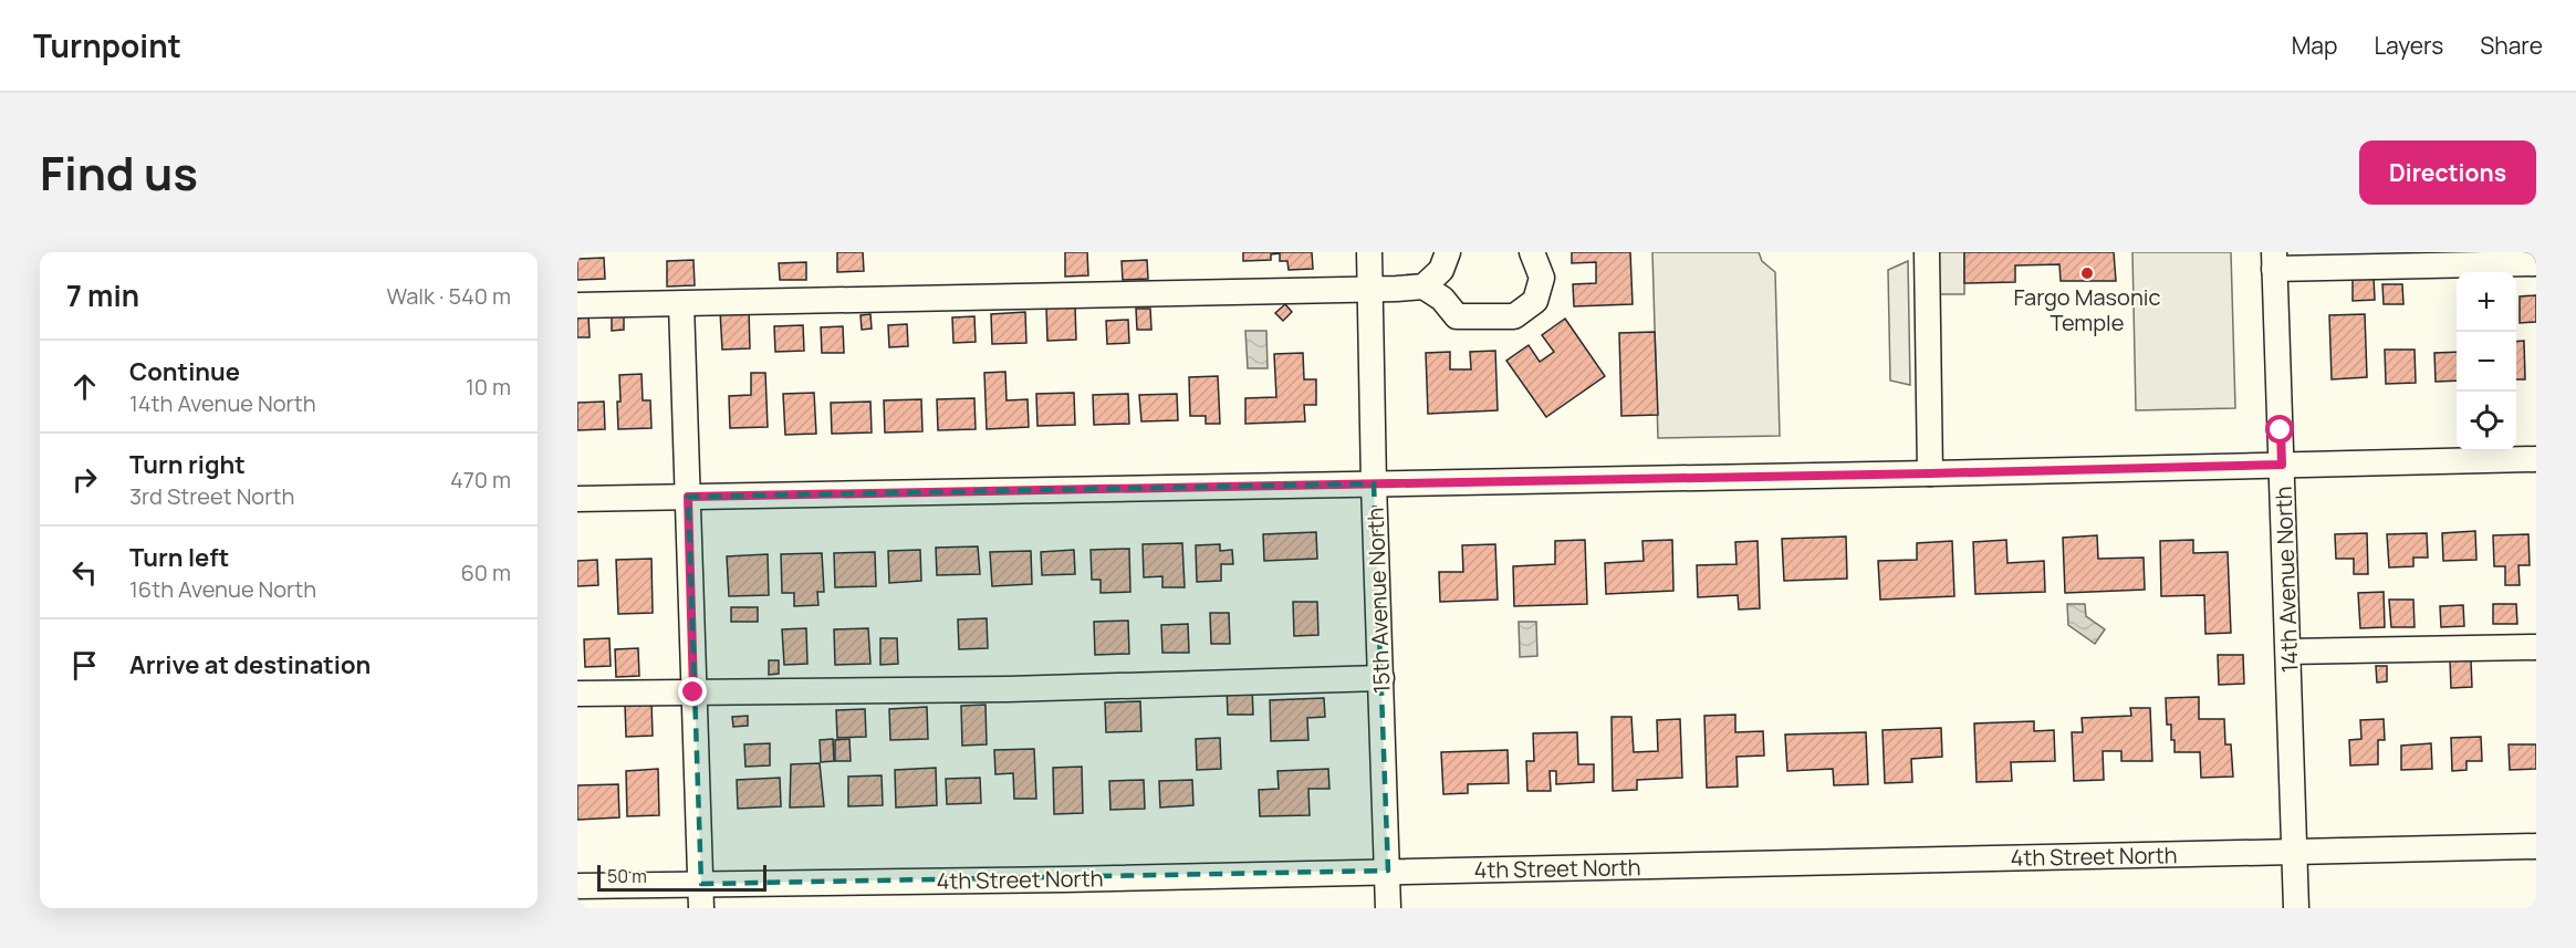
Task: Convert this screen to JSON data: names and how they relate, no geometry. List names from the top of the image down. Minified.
{"streets":{"street":["14th Avenue North","15th Avenue North","4th Street North"]},"crossings":[["14th Avenue North","4th Street North"],["15th Avenue North","4th Street North"]],"places":["Fargo Masonic Temple"],"scale_bar":"50 m","page":{"header":"Turnpoint","nav":["Map","Layers","Share"],"title":"Find us","buttons":"Directions","heading":["7 min","Walk · 540 m"],"map_buttons":["+","−"],"list":[["Continue","14th Avenue North","10 m"],["Turn right","3rd Street North","470 m"],["Turn left","16th Avenue North","60 m"],"Arrive at destination"],"scale":"50 m"}}
